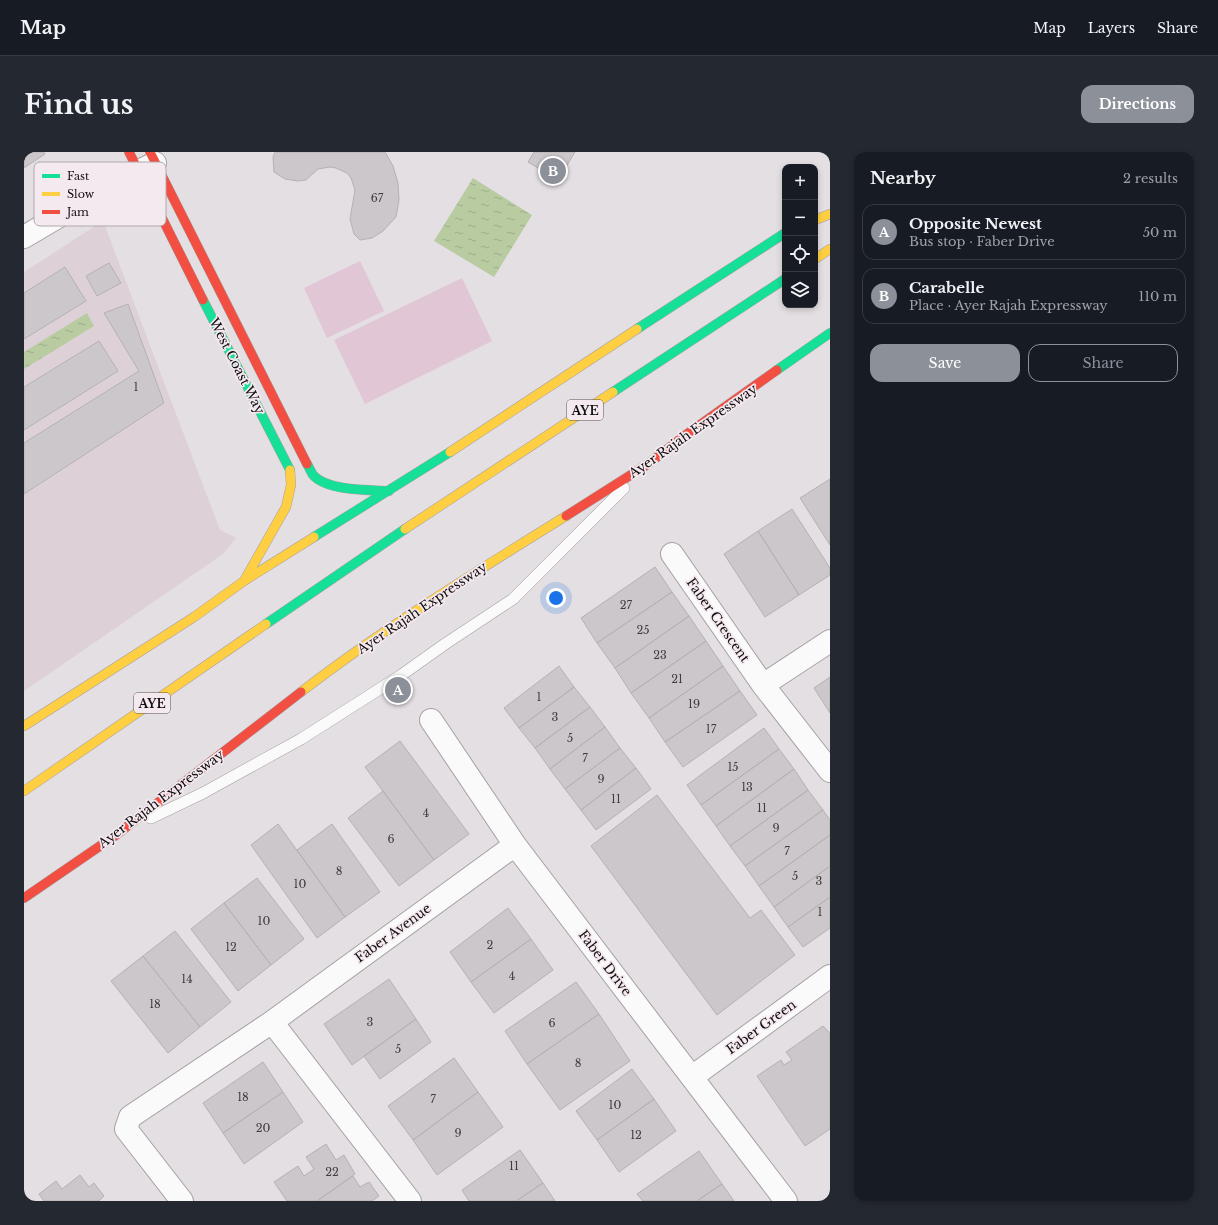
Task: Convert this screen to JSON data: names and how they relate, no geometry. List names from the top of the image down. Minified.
{"streets":{"main road":["West Coast Way","AYE","Ayer Rajah Expressway"],"street":["Faber Crescent","Faber Avenue","Faber Drive","Faber Green"]},"crossings":[["Faber Avenue","Faber Drive"],["Faber Drive","Faber Green"]],"house_numbers":["67","1","27","25","23","21","1","19","3","17","5","7","15","9","13","11","11","4","9","6","7","8","5","3","10","1","10","2","12","4","14","18","3","6","5","8","18","7","10","20","9","12","11","22"],"legend":["Fast","Slow","Jam"],"page":{"header":"Map","nav":["Map","Layers","Share"],"buttons":["Directions",["Save","Share"]],"title":"Find us","heading":["Nearby","2 results"],"pins":["B","A"],"map_buttons":["+","−"],"list":[{"mark":"A","name":"Opposite Newest","note":"Bus stop · Faber Drive","value":"50 m"},{"mark":"B","name":"Carabelle","note":"Place · Ayer Rajah Expressway","value":"110 m"}]}}
